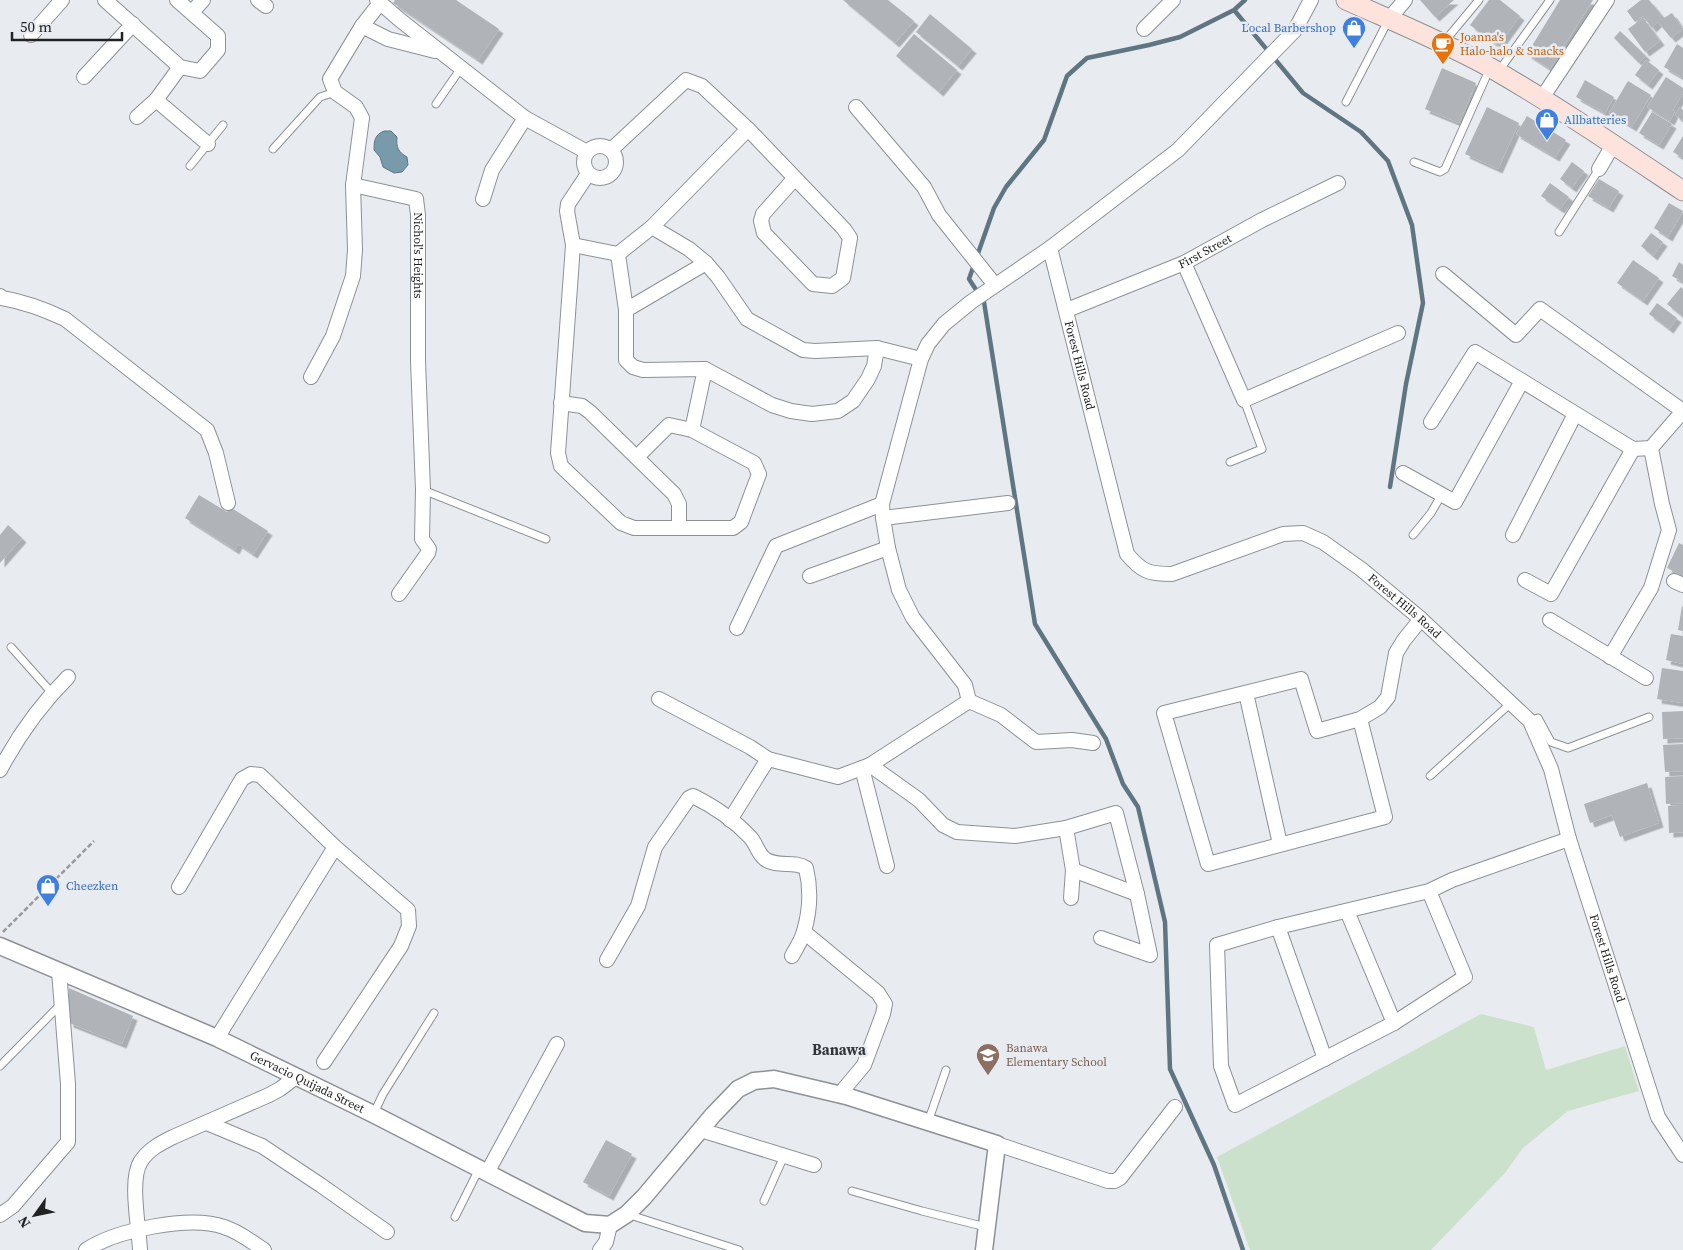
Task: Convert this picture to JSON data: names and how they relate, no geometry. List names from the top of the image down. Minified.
{"streets":{"street":["First Street","Nichol's Heights","Forest Hills Road","Gervacio Quijada Street"]},"crossings":[["First Street","Forest Hills Road"]],"districts":["Banawa"],"places":{"shop":["Local Barbershop","Allbatteries","Cheezken"],"cafe":["Joanna's Halo-halo & Snacks"],"school or university":["Banawa Elementary School"]},"scale_bar":"50 m","north":"bottom left"}
